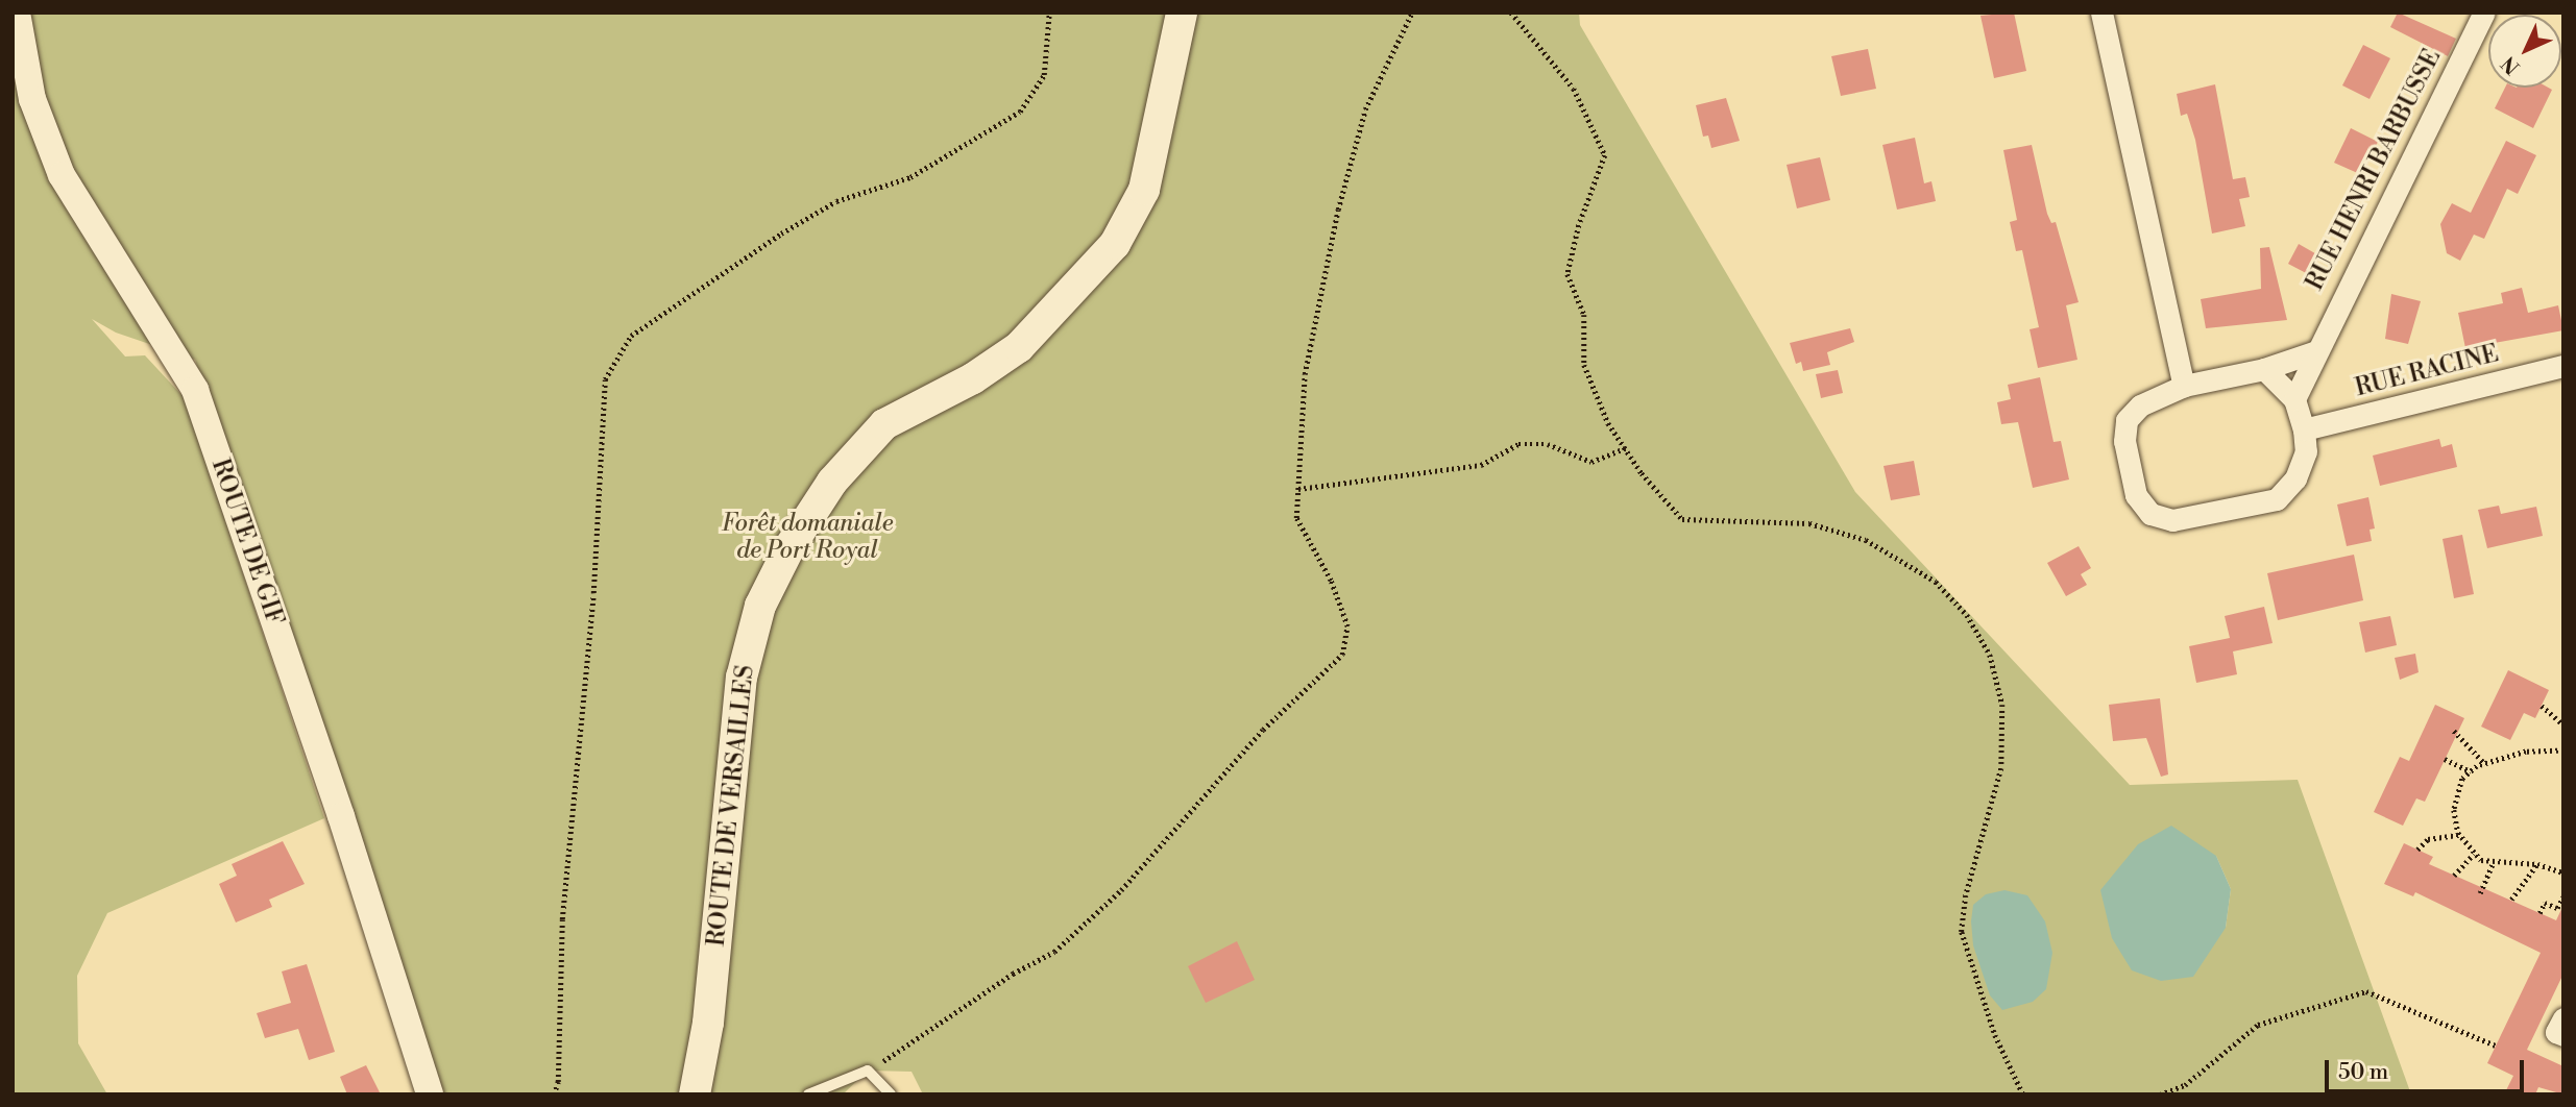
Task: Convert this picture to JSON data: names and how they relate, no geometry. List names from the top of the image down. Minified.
{"streets":{"main road":["ROUTE DE VERSAILLES"],"street":["RUE HENRI BARBUSSE","RUE RACINE","ROUTE DE GIF"]},"crossings":[["RUE HENRI BARBUSSE","RUE RACINE"]],"parks":["Forêt domaniale de Port Royal"],"scale_bar":"50 m","north":"bottom left"}
